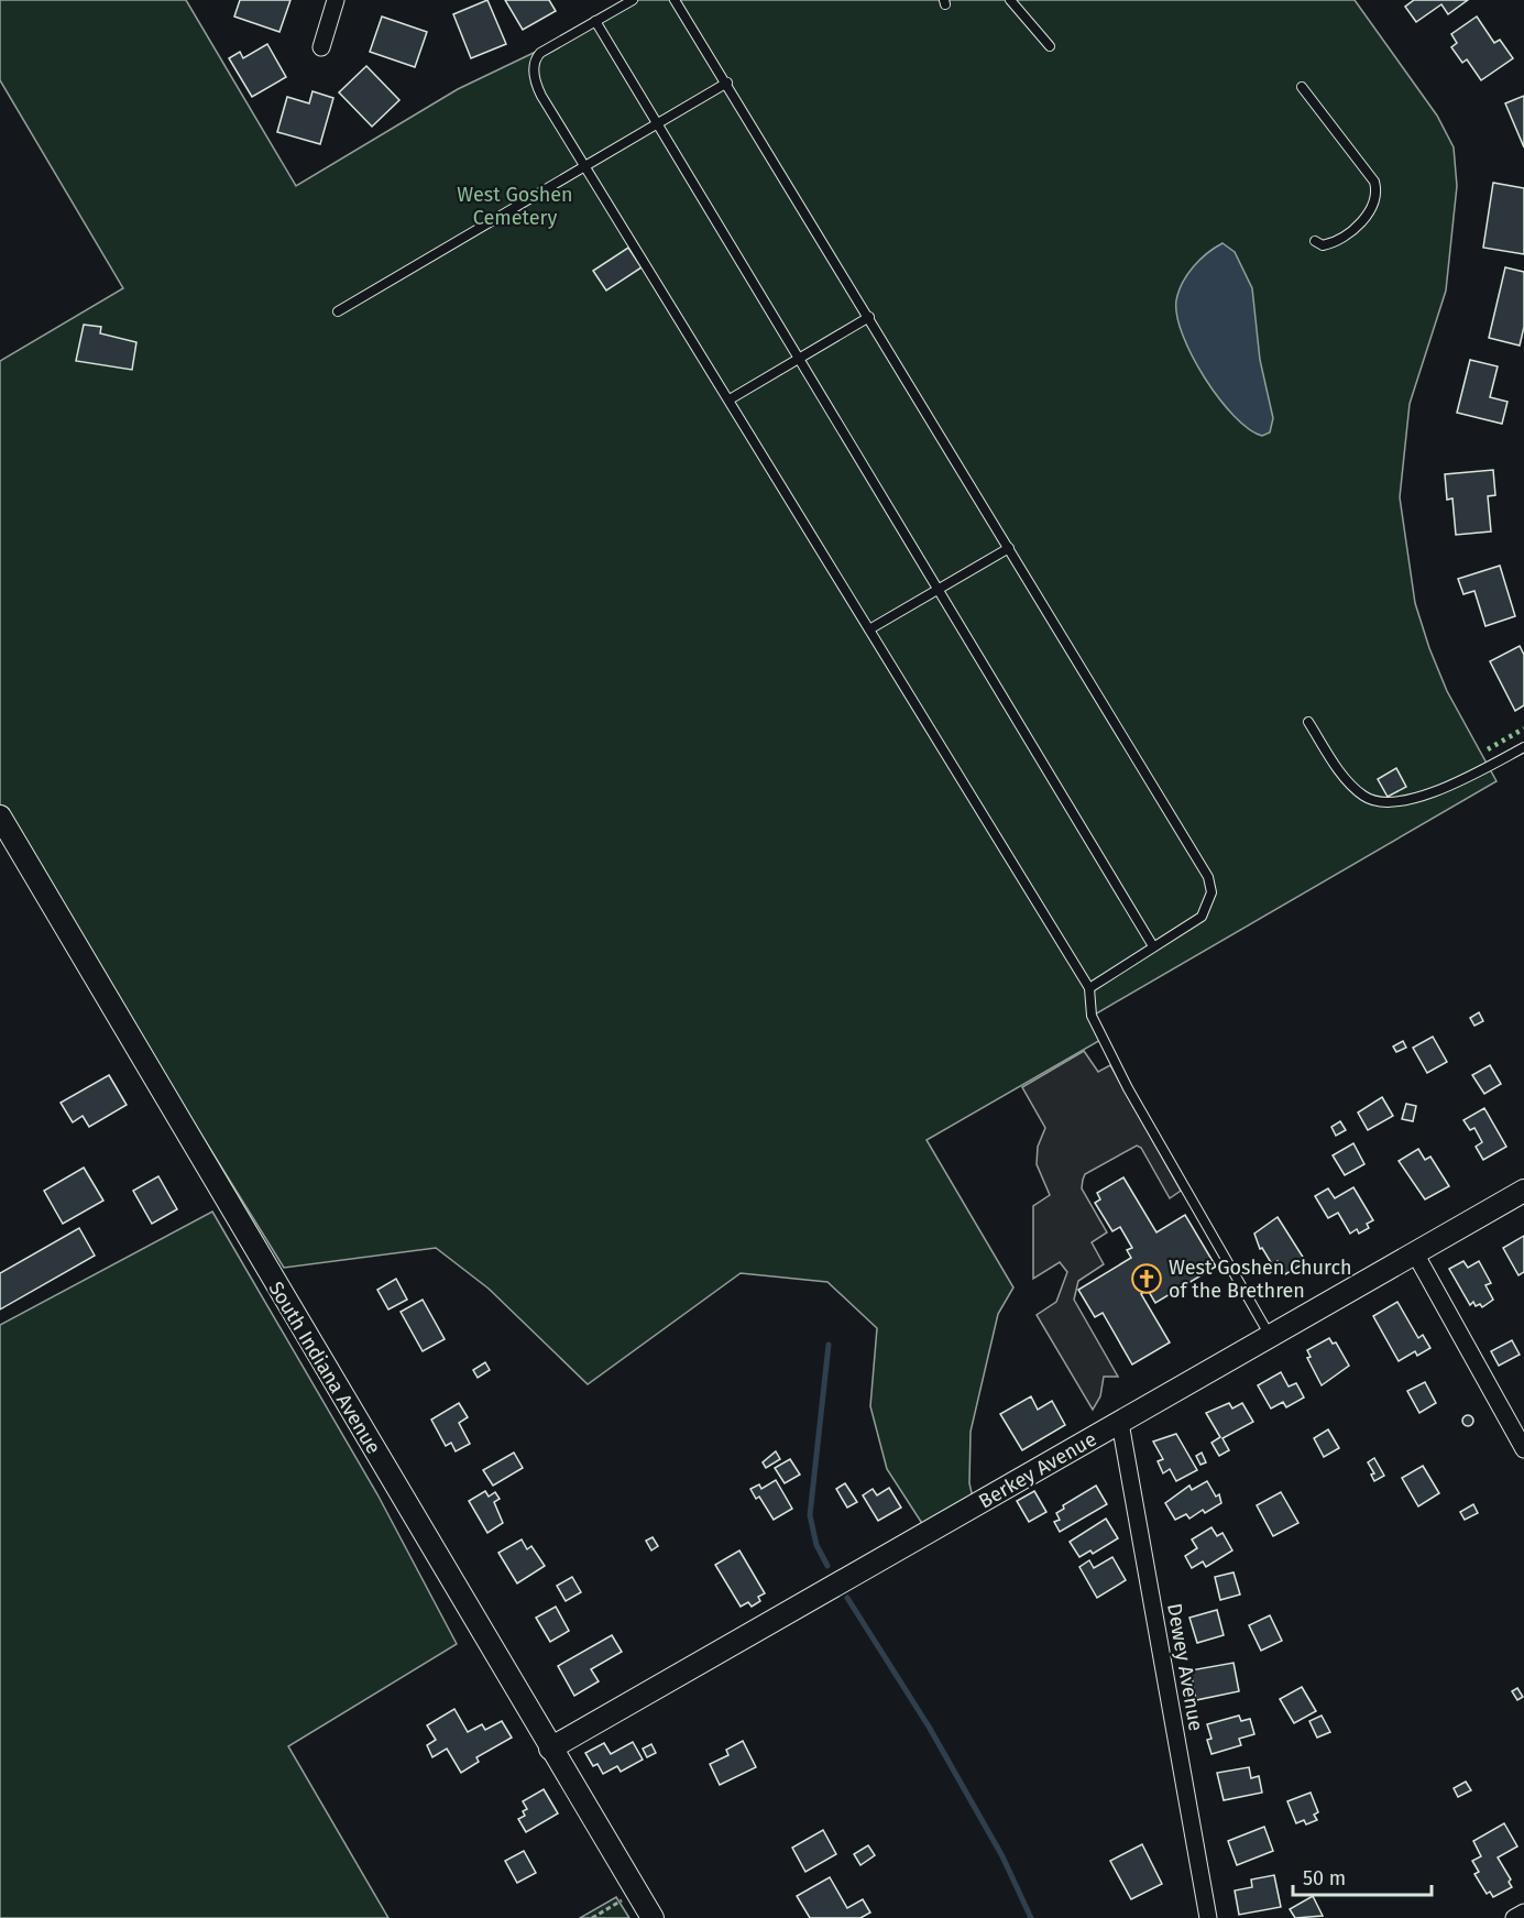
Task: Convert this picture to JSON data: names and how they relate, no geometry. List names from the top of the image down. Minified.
{"streets":{"street":["South Indiana Avenue","Berkey Avenue","Dewey Avenue"]},"crossings":[["South Indiana Avenue","Berkey Avenue"],["Berkey Avenue","Dewey Avenue"]],"parks":["West Goshen Cemetery"],"places":{"church":["West Goshen Church of the Brethren"]},"scale_bar":"50 m"}
